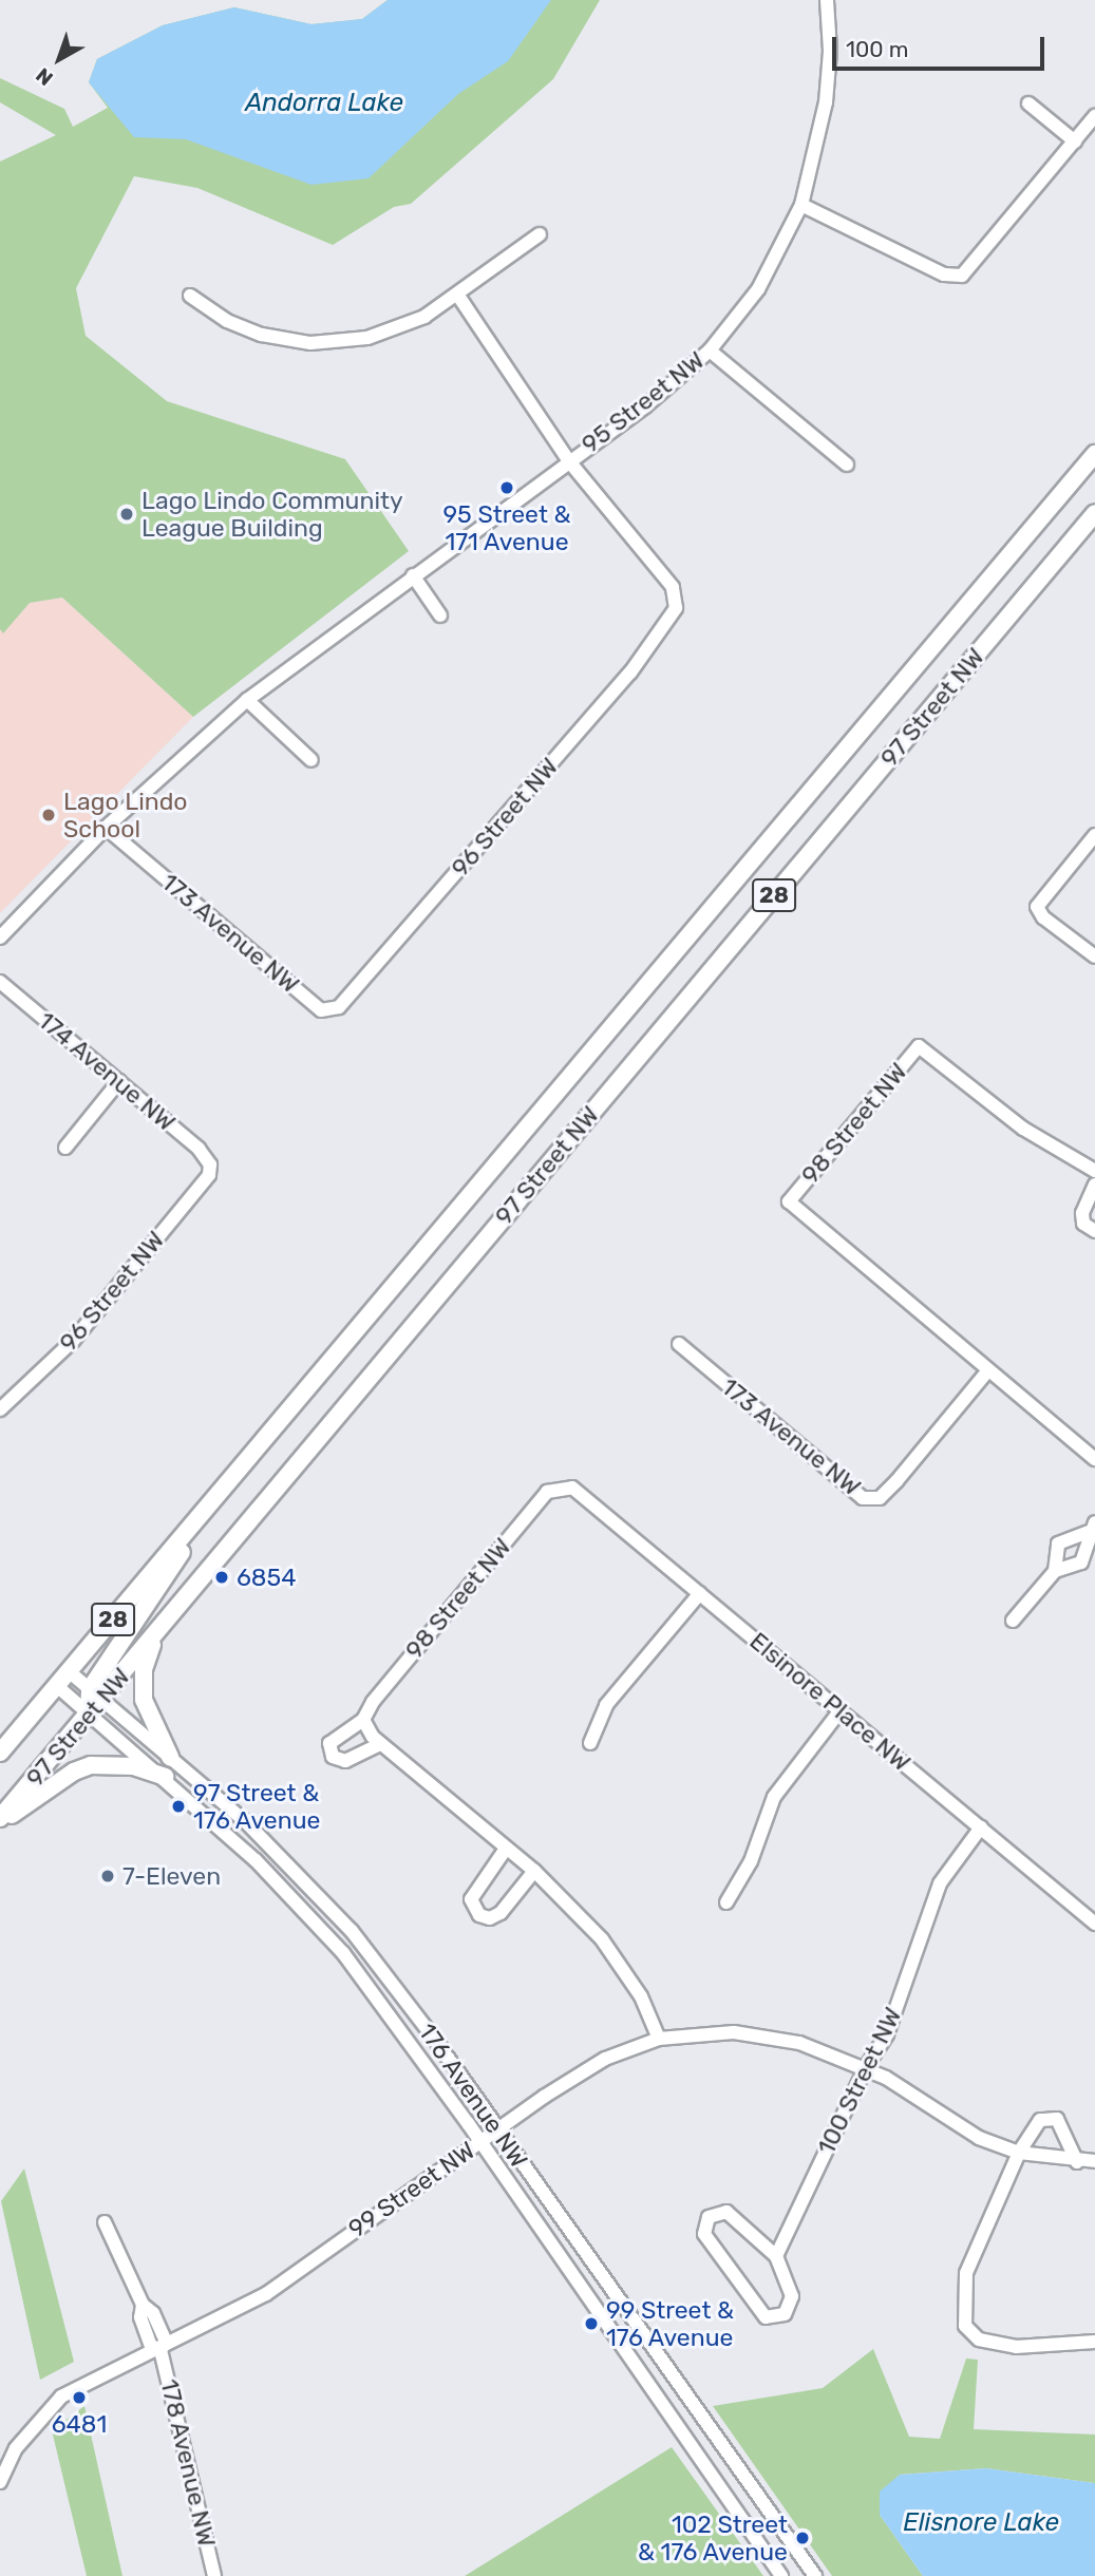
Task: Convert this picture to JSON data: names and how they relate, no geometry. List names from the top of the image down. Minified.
{"streets":{"main road":["97 Street NW","28"],"street":["95 Street NW","96 Street NW","173 Avenue NW","174 Avenue NW","98 Street NW","Elsinore Place NW","100 Street NW","176 Avenue NW","99 Street NW","178 Avenue NW"]},"crossings":[["95 Street NW","96 Street NW"],["95 Street NW","173 Avenue NW"],["97 Street NW","176 Avenue NW"],["96 Street NW","173 Avenue NW"],["96 Street NW","174 Avenue NW"],["173 Avenue NW","98 Street NW"],["98 Street NW","Elsinore Place NW"],["Elsinore Place NW","100 Street NW"],["100 Street NW","99 Street NW"],["176 Avenue NW","99 Street NW"],["99 Street NW","178 Avenue NW"]],"water":["Andorra Lake","Elisnore Lake"],"places":["95 Street & 171 Avenue","Lago Lindo Community League Building","Lago Lindo School","6854","97 Street & 176 Avenue","7-Eleven","99 Street & 176 Avenue","6481","102 Street & 176 Avenue"],"scale_bar":"100 m","north":"bottom left"}
